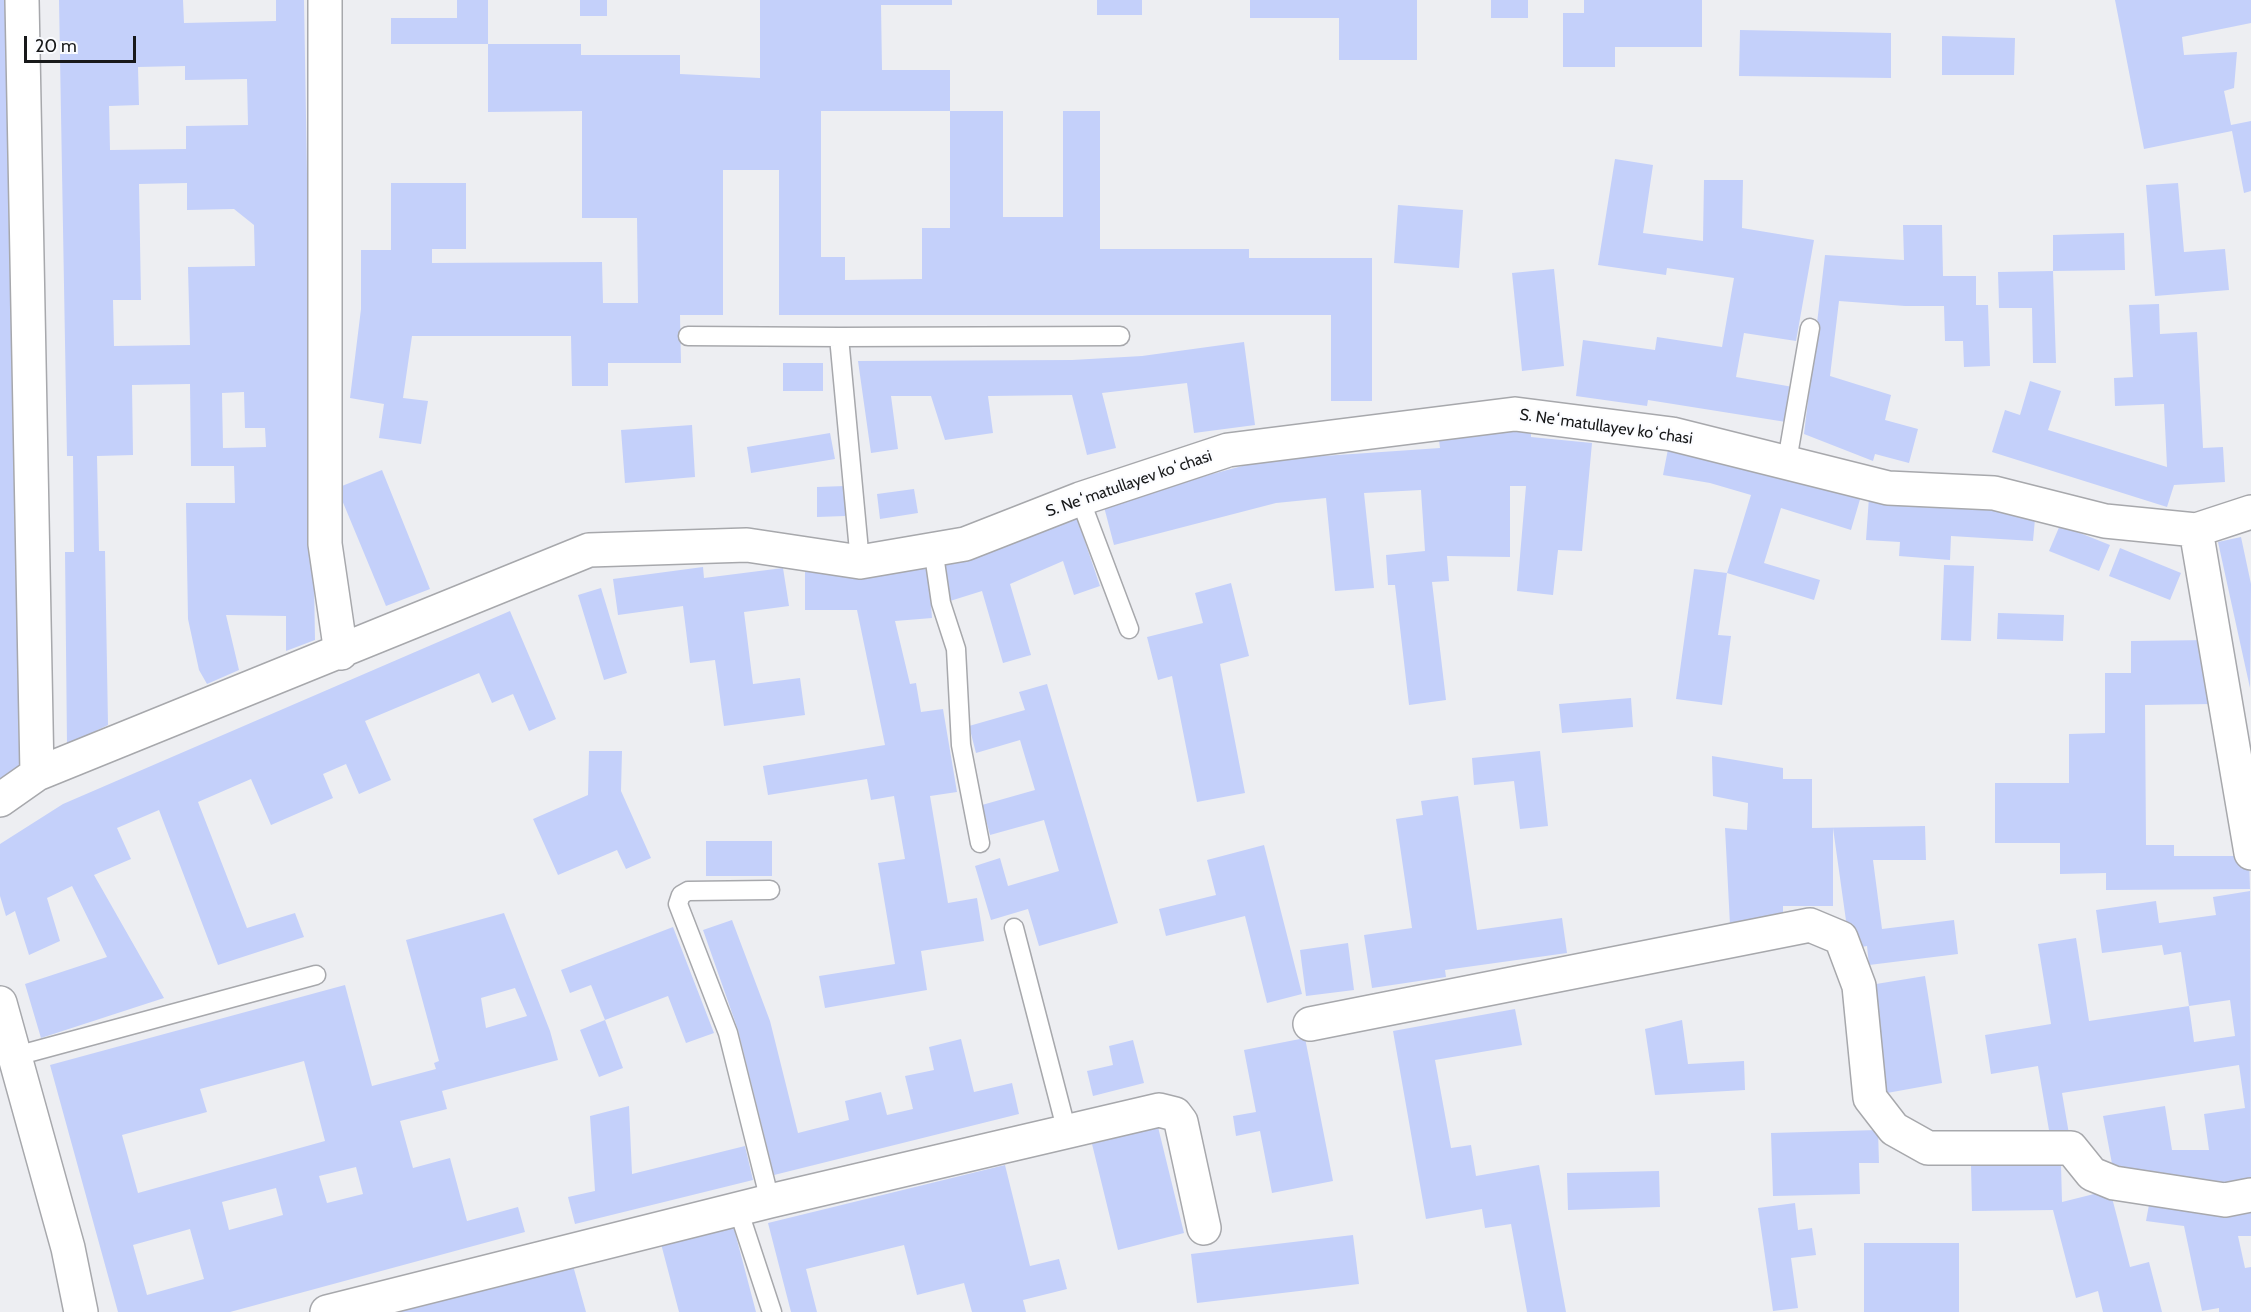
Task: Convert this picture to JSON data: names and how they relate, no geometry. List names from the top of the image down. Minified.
{"streets":{"street":["S. Neʻmatullayev koʻchasi"]},"scale_bar":"20 m"}
